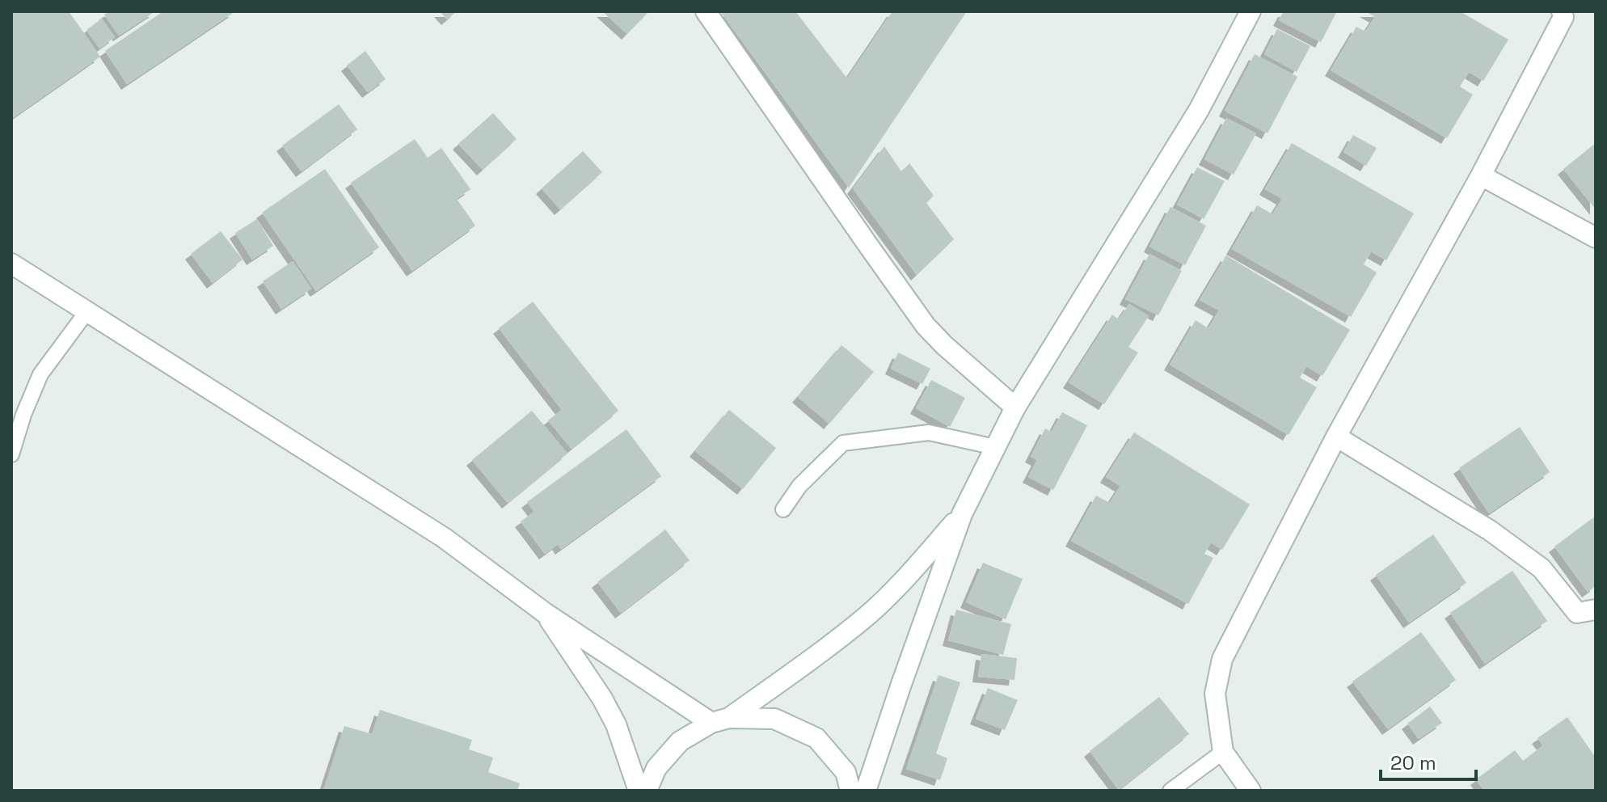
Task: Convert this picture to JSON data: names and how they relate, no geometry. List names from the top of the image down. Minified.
{"scale_bar":"20 m"}
